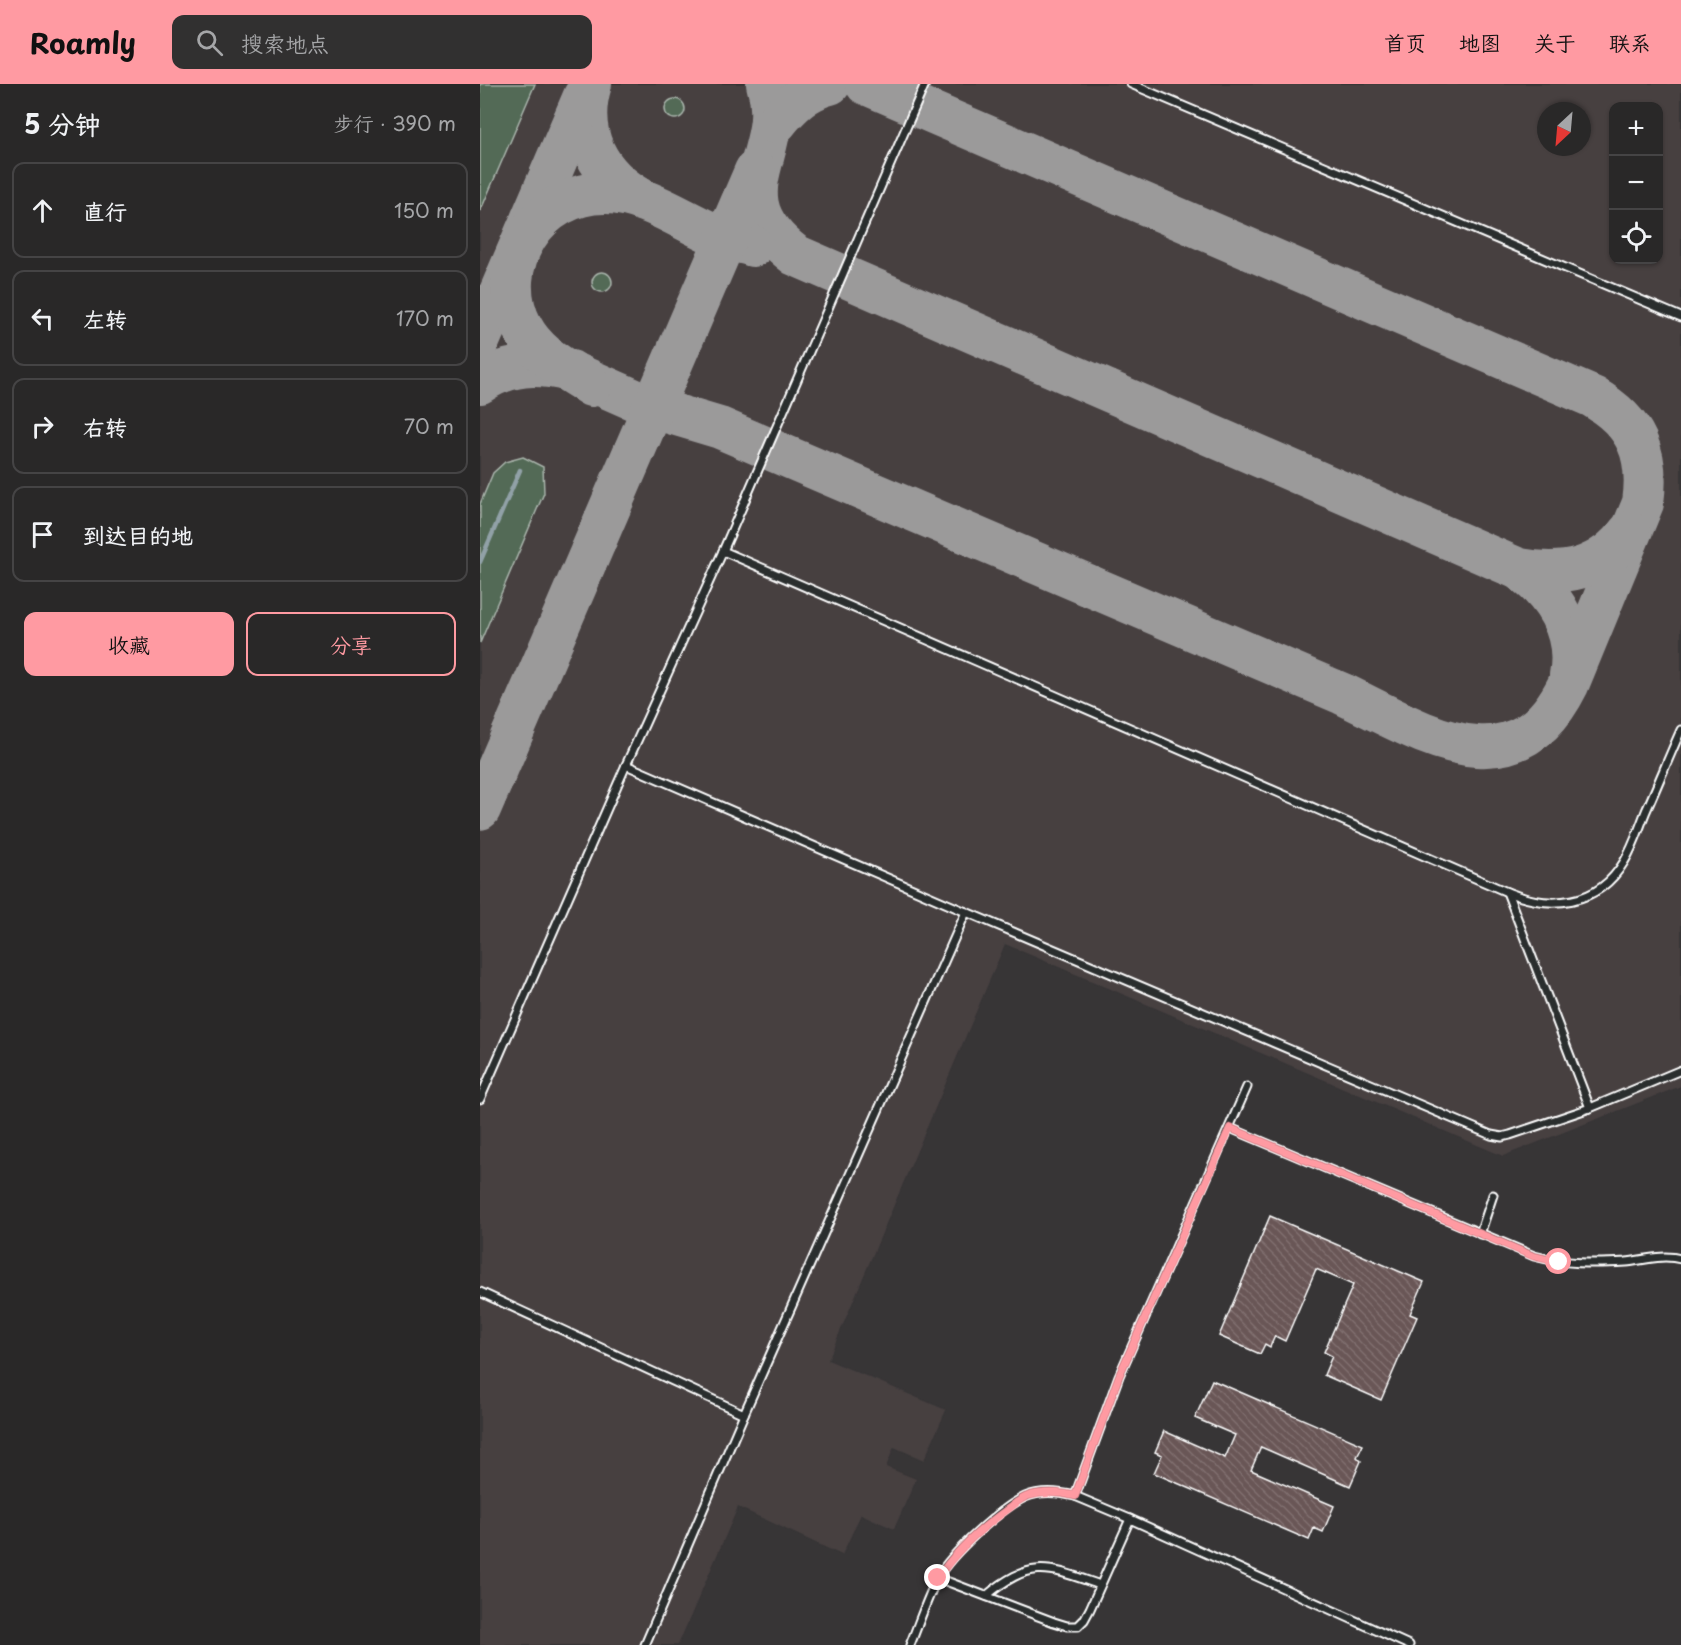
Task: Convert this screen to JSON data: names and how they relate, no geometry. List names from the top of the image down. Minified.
{"north":"bottom left","page":{"header":"Roamly","search":"搜索地点","nav":["首页","地图","关于","联系"],"heading":["5 分钟","步行 · 390 m"],"map_buttons":["+","−"],"list":[["直行","150 m"],["左转","170 m"],["右转","70 m"],"到达目的地"],"buttons":["收藏","分享"]}}
